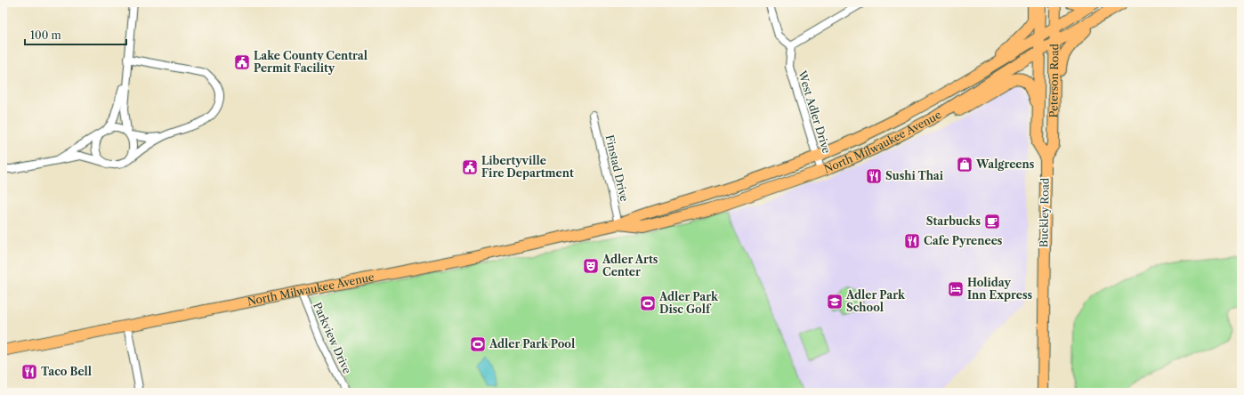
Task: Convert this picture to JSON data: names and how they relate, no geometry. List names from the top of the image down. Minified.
{"streets":{"main road":["Peterson Road","North Milwaukee Avenue","Buckley Road"],"street":["West Adler Drive","Finstad Drive","Parkview Drive"]},"crossings":[["Peterson Road","North Milwaukee Avenue"],["Peterson Road","Buckley Road"],["West Adler Drive","North Milwaukee Avenue"],["North Milwaukee Avenue","Finstad Drive"],["North Milwaukee Avenue","Buckley Road"],["North Milwaukee Avenue","Parkview Drive"]],"places":{"public building":["Lake County Central Permit Facility","Libertyville Fire Department"],"shop":["Walgreens"],"restaurant":["Sushi Thai","Cafe Pyrenees","Taco Bell"],"cafe":["Starbucks"],"theatre":["Adler Arts Center"],"hotel":["Holiday Inn Express"],"school or university":["Adler Park School"],"sports":["Adler Park Disc Golf","Adler Park Pool"]},"scale_bar":"100 m"}
